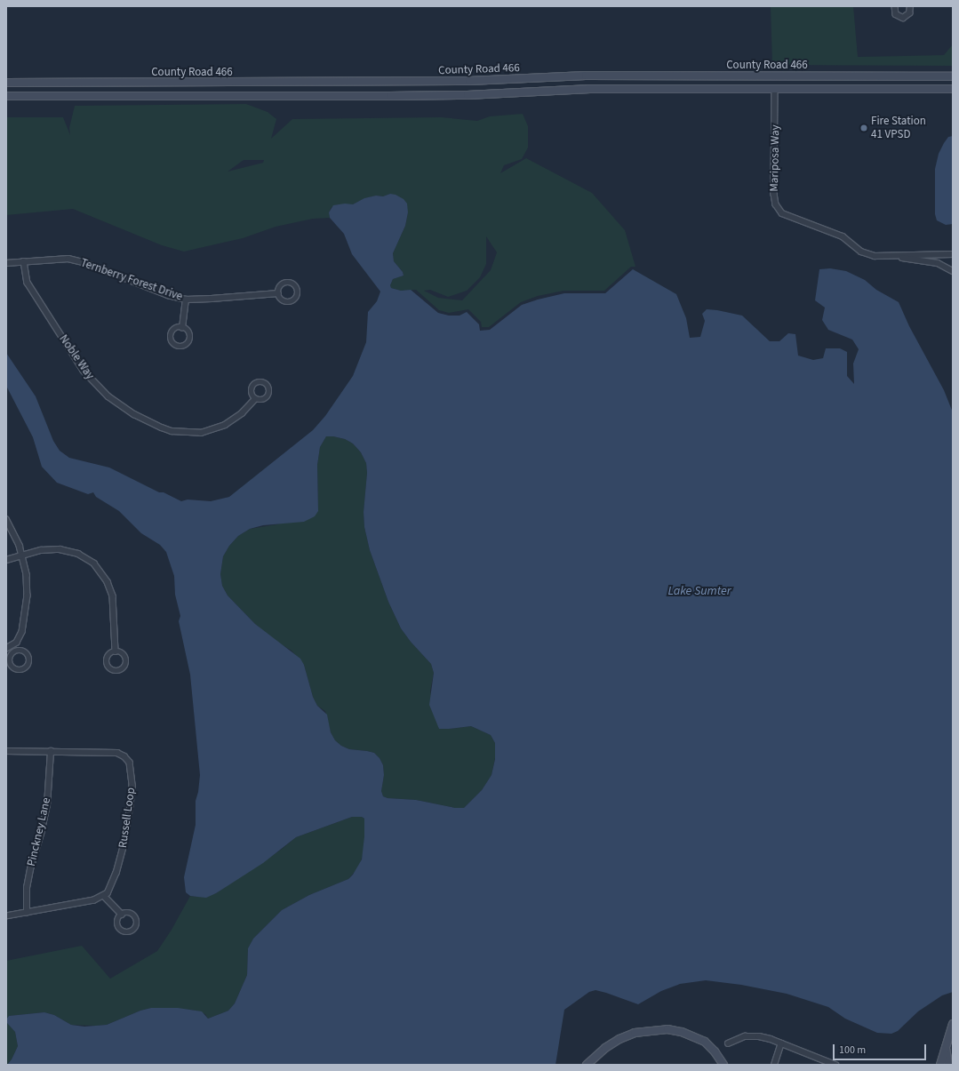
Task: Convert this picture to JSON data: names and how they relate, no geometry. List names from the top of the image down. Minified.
{"streets":{"main road":["County Road 466"],"street":["Mariposa Way","Ternberry Forest Drive","Noble Way","Russell Loop","Pinckney Lane"]},"crossings":[["County Road 466","Mariposa Way"],["Ternberry Forest Drive","Noble Way"],["Russell Loop","Pinckney Lane"]],"water":["Lake Sumter"],"places":["Fire Station 41 VPSD"],"scale_bar":"100 m"}
